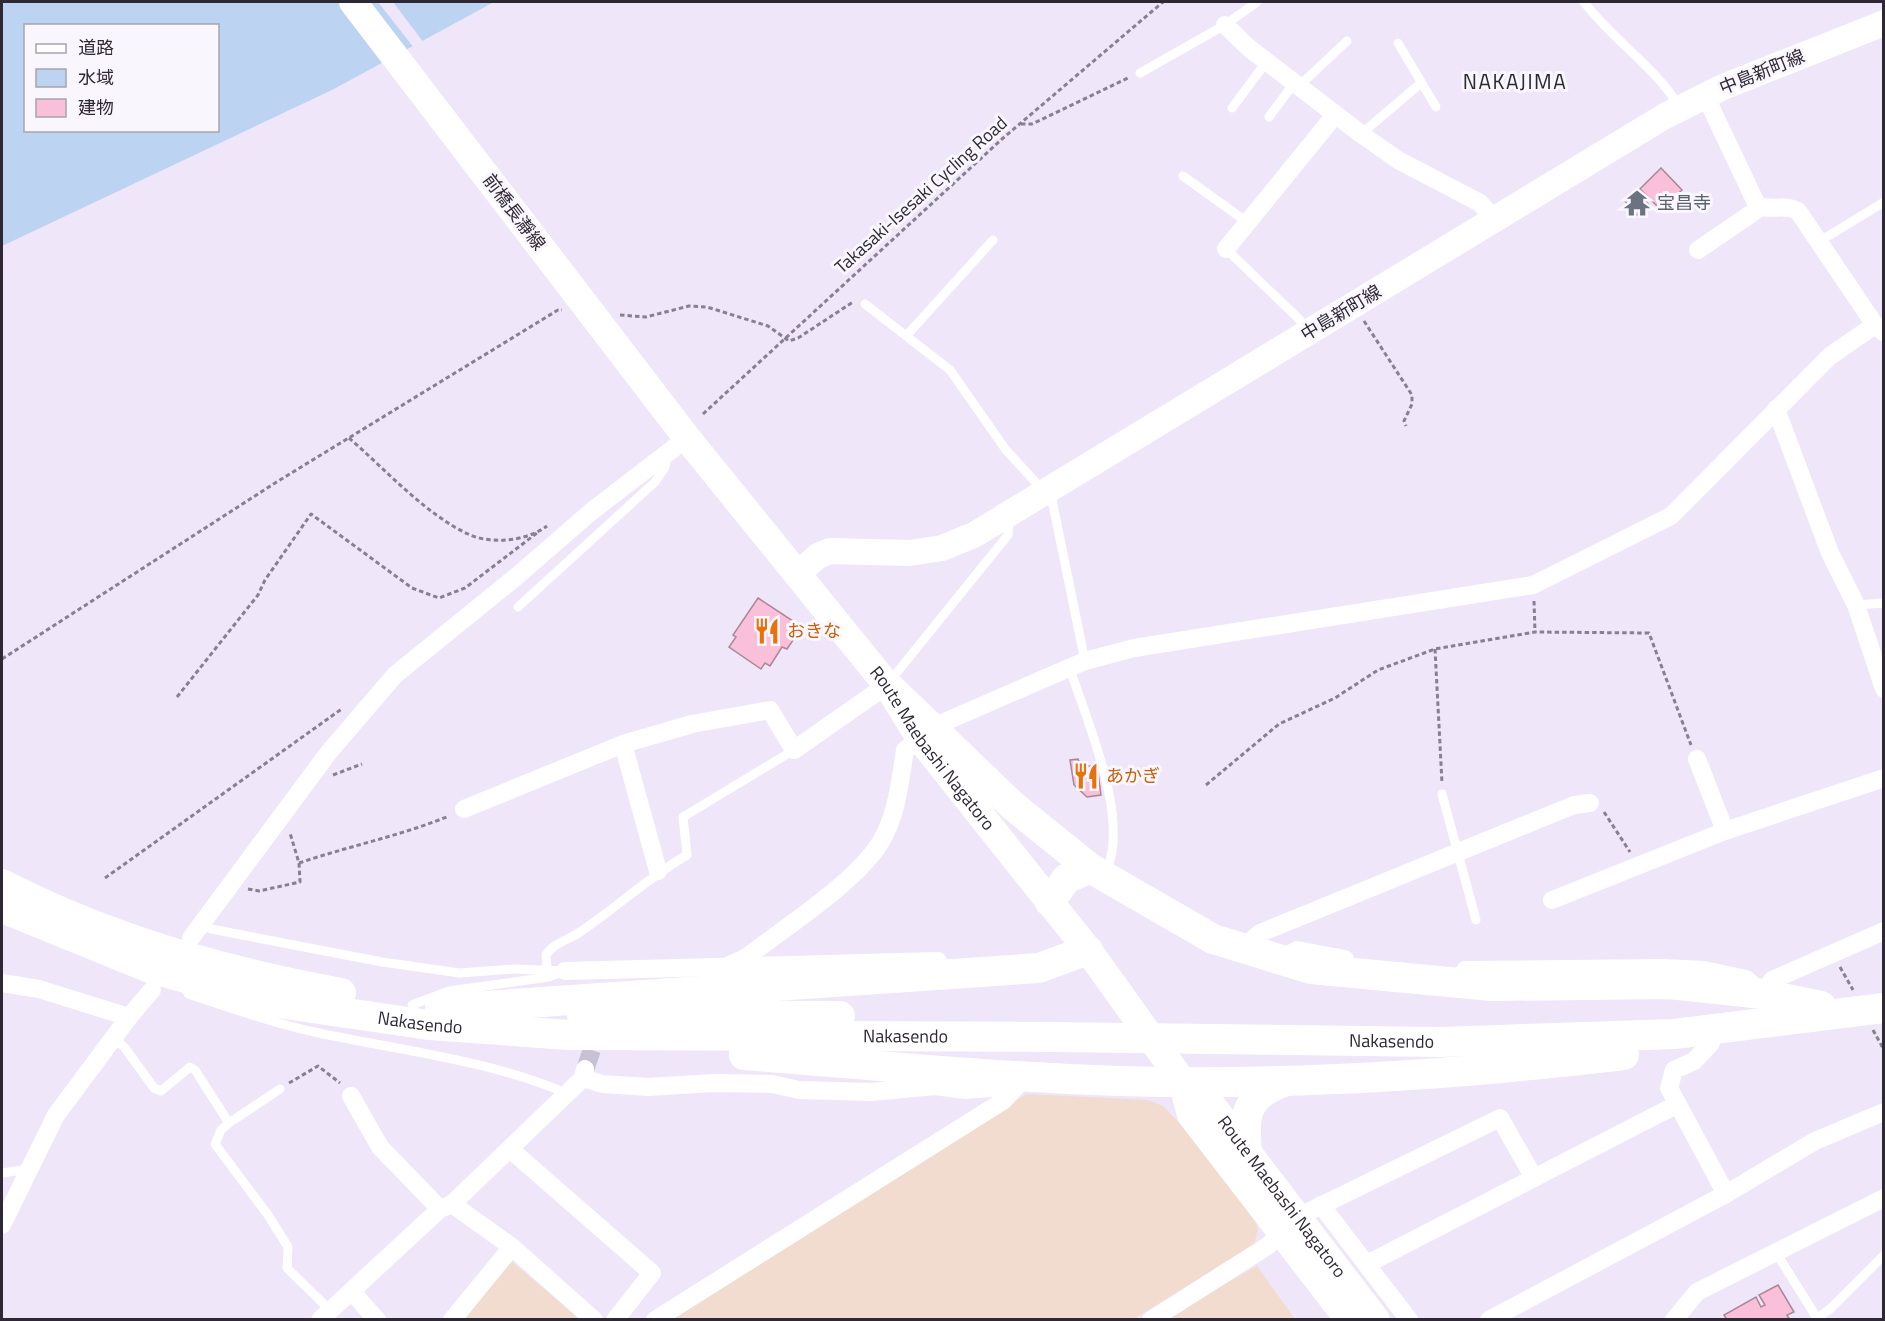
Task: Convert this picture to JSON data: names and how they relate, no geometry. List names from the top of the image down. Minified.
{"streets":{"highway":["Nakasendo"],"main road":["中島新町線","前橋長瀞線","Route Maebashi Nagatoro"],"path":["Takasaki-Isesaki Cycling Road"]},"crossings":[["中島新町線","Route Maebashi Nagatoro"],["前橋長瀞線","Route Maebashi Nagatoro"]],"districts":["NAKAJIMA"],"places":{"temple":["宝昌寺"],"restaurant":["おきな","あかぎ"]},"legend":["道路","水域","建物"]}
